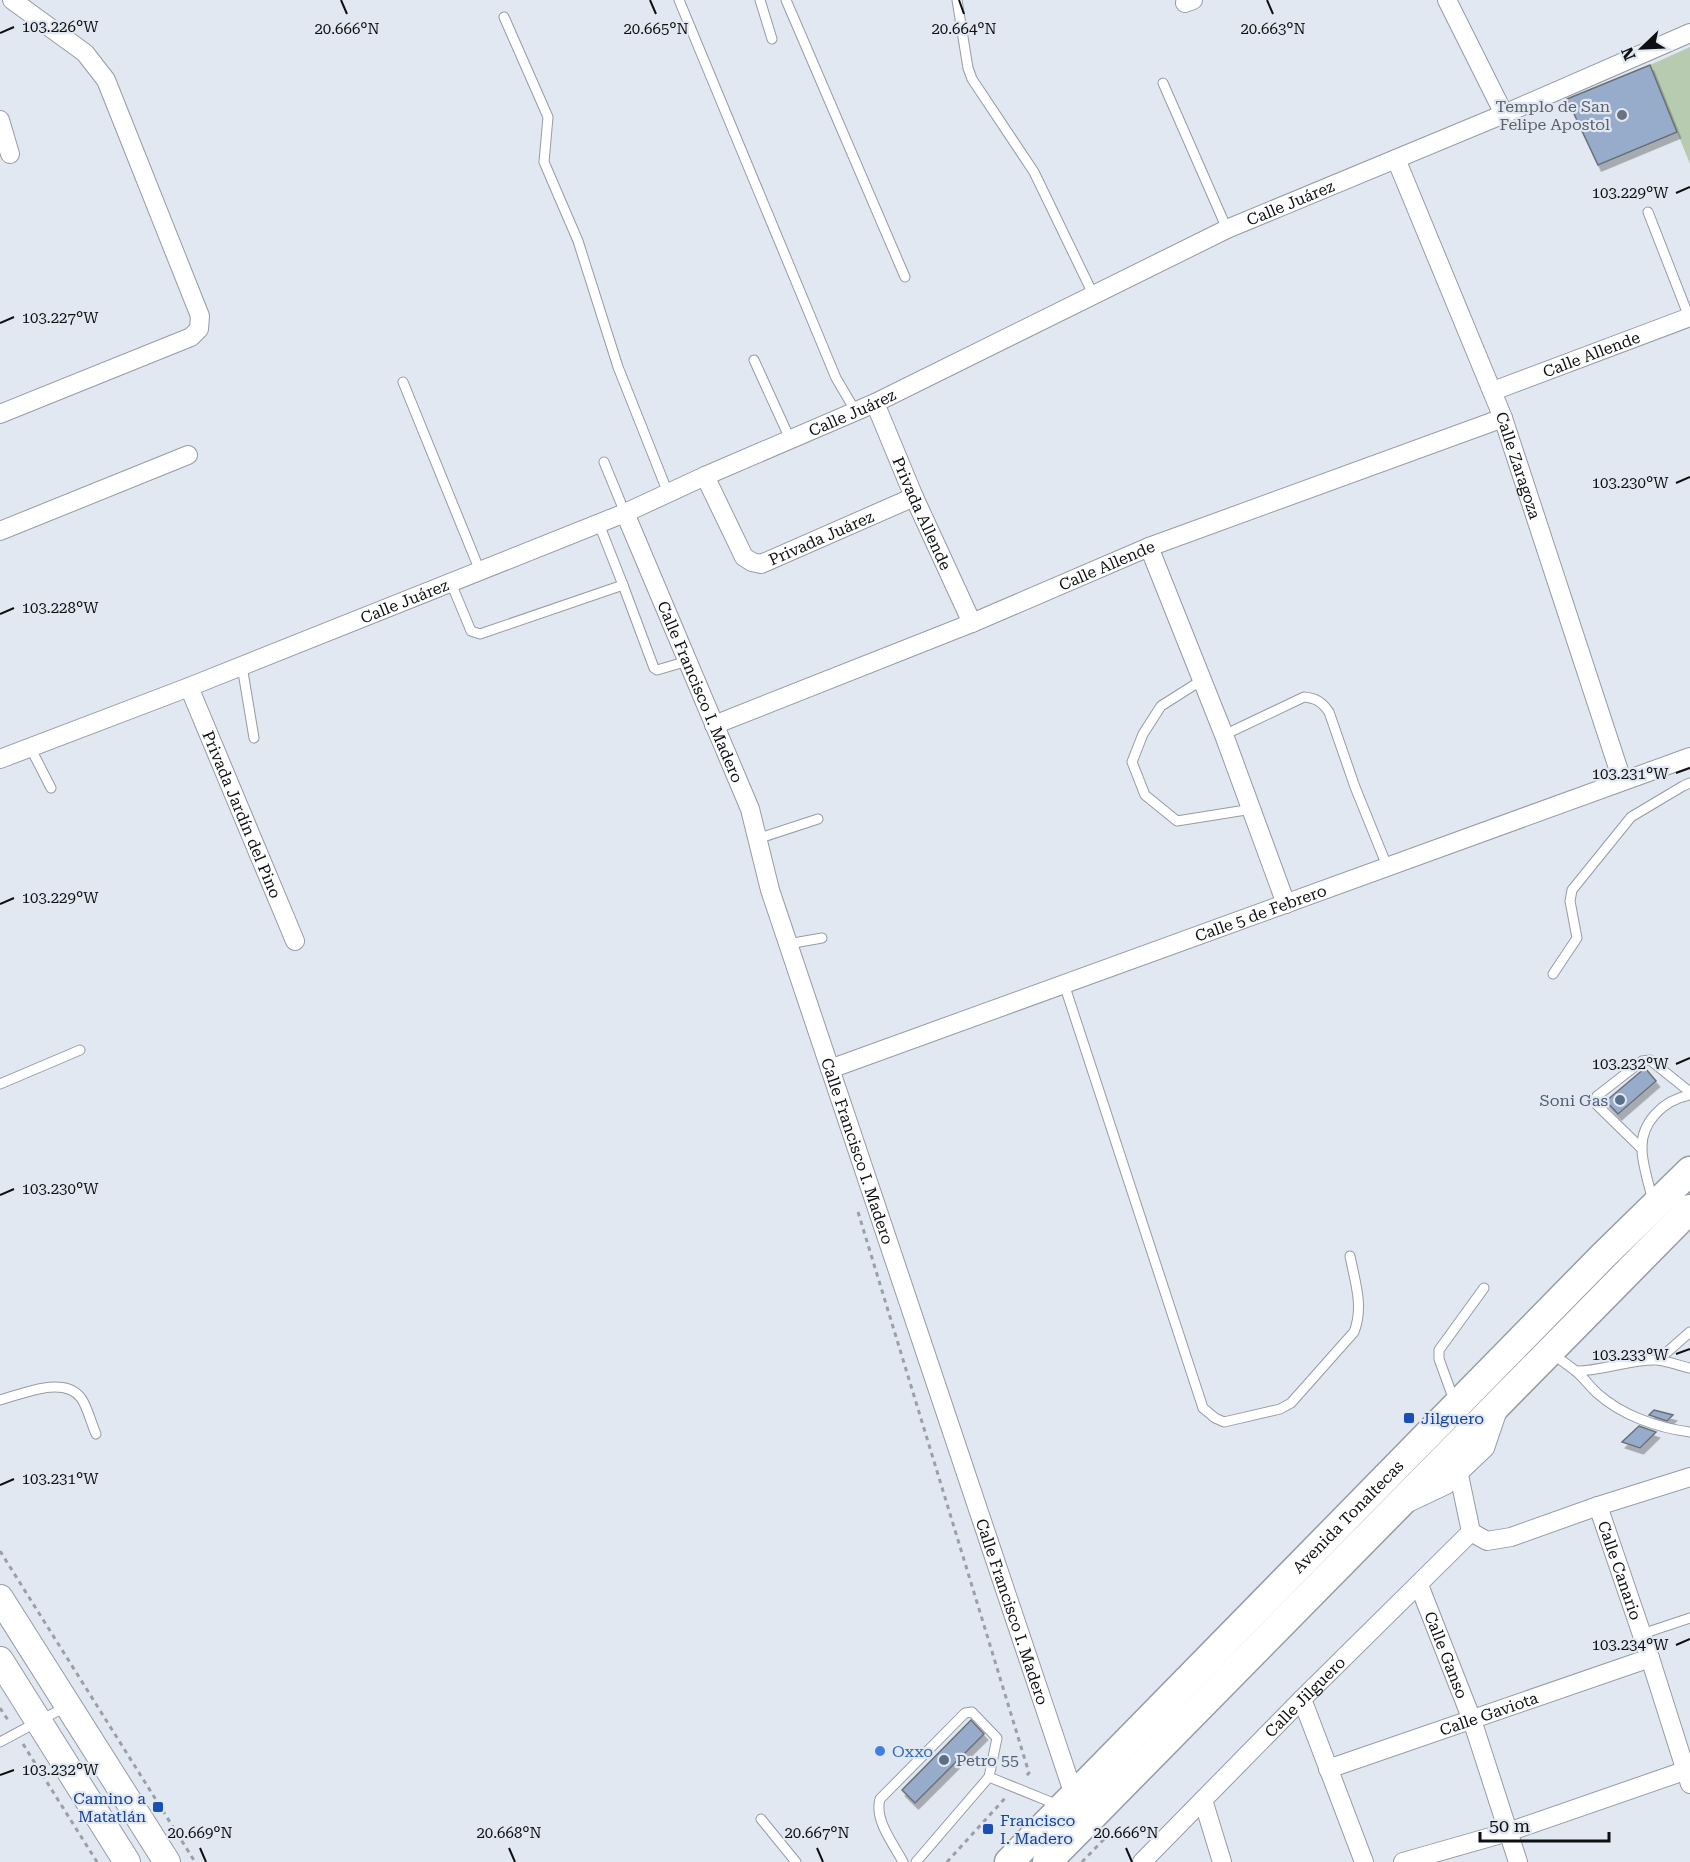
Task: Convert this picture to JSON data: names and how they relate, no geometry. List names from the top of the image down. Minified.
{"streets":{"main road":["Avenida Tonaltecas"],"street":["Calle Juárez","Calle Allende","Calle Zaragoza","Privada Allende","Privada Juárez","Calle Francisco I. Madero","Privada Jardín del Pino","Calle 5 de Febrero","Calle Canario","Calle Ganso","Calle Jilguero","Calle Gaviota"]},"crossings":[["Calle Juárez","Calle Zaragoza"],["Calle Juárez","Privada Allende"],["Calle Juárez","Privada Juárez"],["Calle Juárez","Calle Francisco I. Madero"],["Calle Juárez","Privada Jardín del Pino"],["Calle Allende","Calle Zaragoza"],["Calle Allende","Privada Allende"],["Calle Allende","Calle Francisco I. Madero"],["Calle Zaragoza","Calle 5 de Febrero"],["Privada Allende","Privada Juárez"],["Calle Francisco I. Madero","Calle 5 de Febrero"],["Calle Francisco I. Madero","Avenida Tonaltecas"],["Calle Canario","Calle Jilguero"],["Calle Canario","Calle Gaviota"],["Calle Ganso","Calle Jilguero"],["Calle Ganso","Calle Gaviota"]],"places":{"other":["Templo de San Felipe Apostol","Soni Gas","Oxxo","Petro 55"],"transit":["Jilguero","Camino a Matatlán","Francisco I. Madero"]},"scale_bar":"50 m","north":"bottom left","coordinates":["103.226°W","20.666°N","20.665°N","20.664°N","20.663°N","103.229°W","103.227°W","103.230°W","103.228°W","103.231°W","103.232°W","103.233°W","103.234°W","20.669°N","20.668°N","20.667°N"]}
